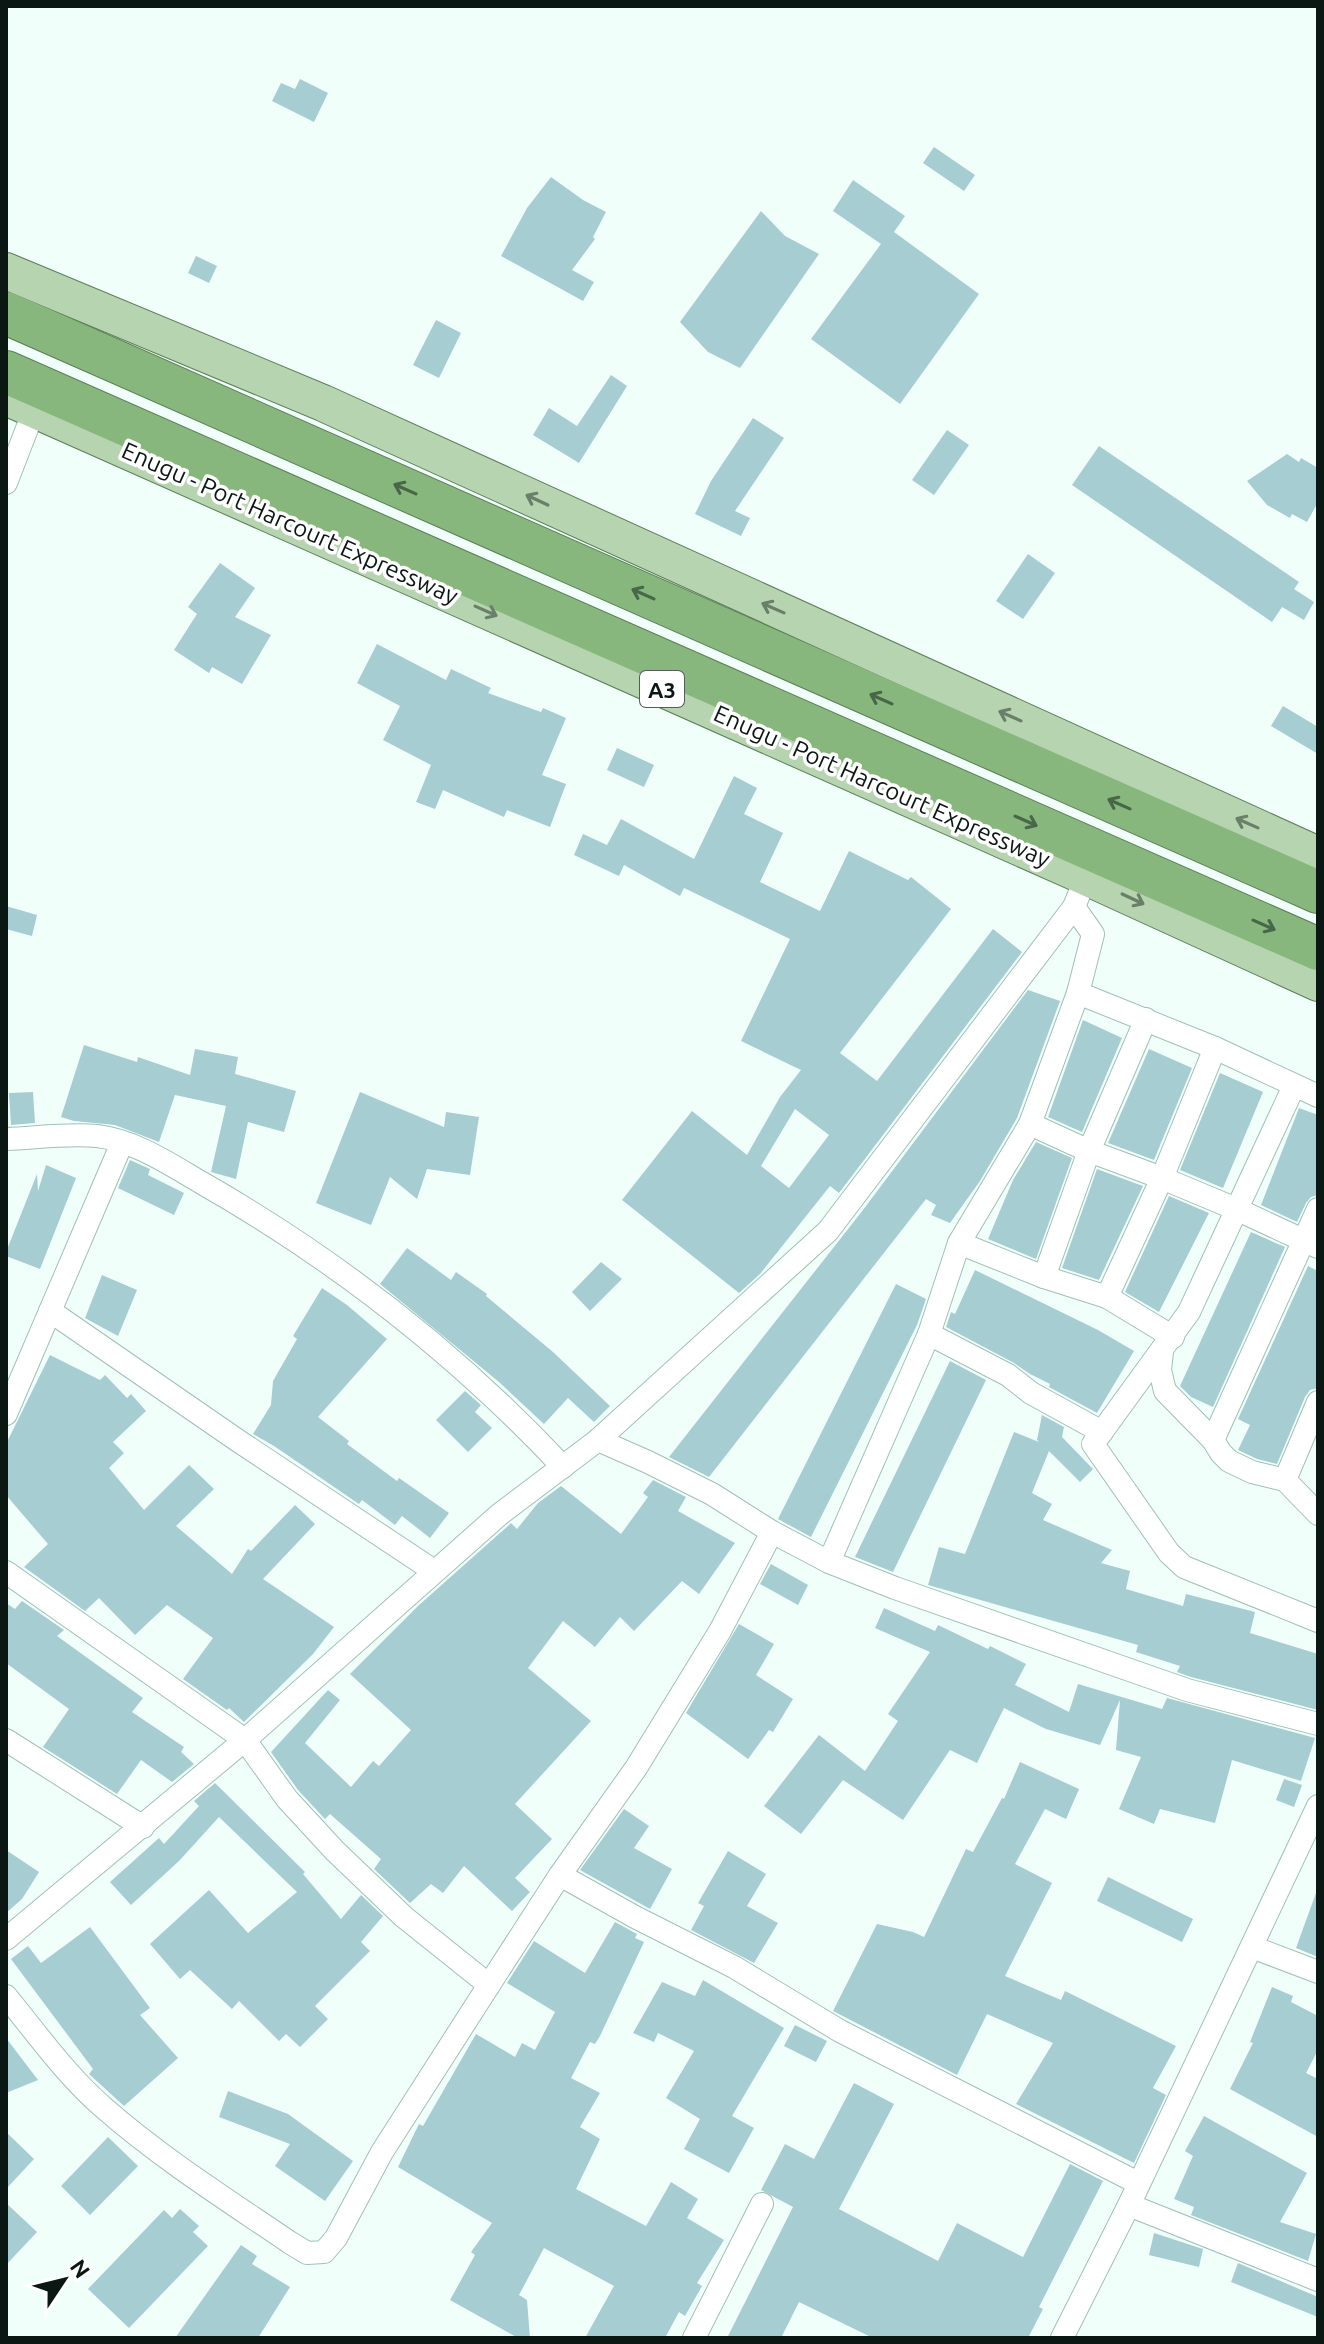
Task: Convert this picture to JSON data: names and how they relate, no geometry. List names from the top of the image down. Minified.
{"streets":{"highway":["Enugu - Port Harcourt Expressway","A3"]},"north":"top right"}
